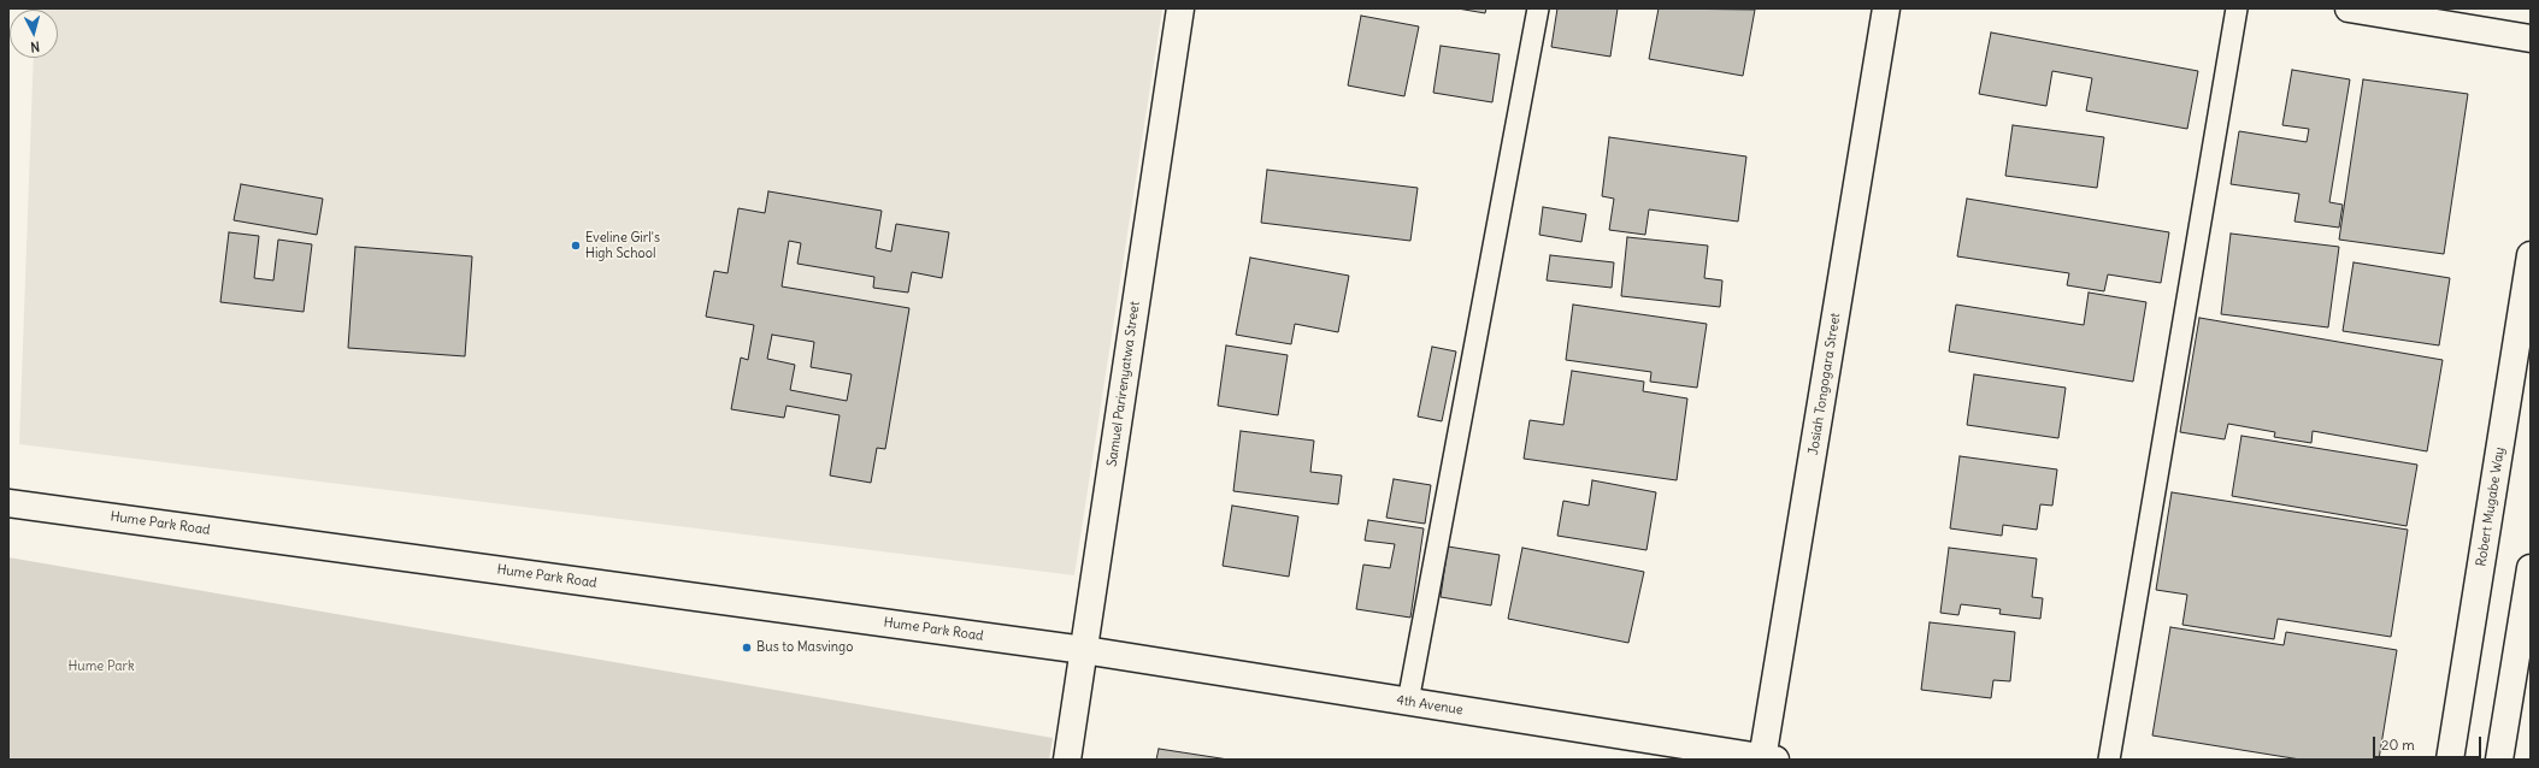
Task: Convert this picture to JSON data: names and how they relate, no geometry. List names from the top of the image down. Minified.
{"streets":{"street":["Samuel Parirenyatwa Street","Josiah Tongogara Street","Robert Mugabe Way","Hume Park Road","4th Avenue"]},"crossings":[["Samuel Parirenyatwa Street","Hume Park Road"],["Samuel Parirenyatwa Street","4th Avenue"],["Josiah Tongogara Street","4th Avenue"],["Hume Park Road","4th Avenue"]],"parks":["Hume Park"],"places":["Eveline Girl's High School","Bus to Masvingo"],"scale_bar":"20 m","north":"bottom"}
